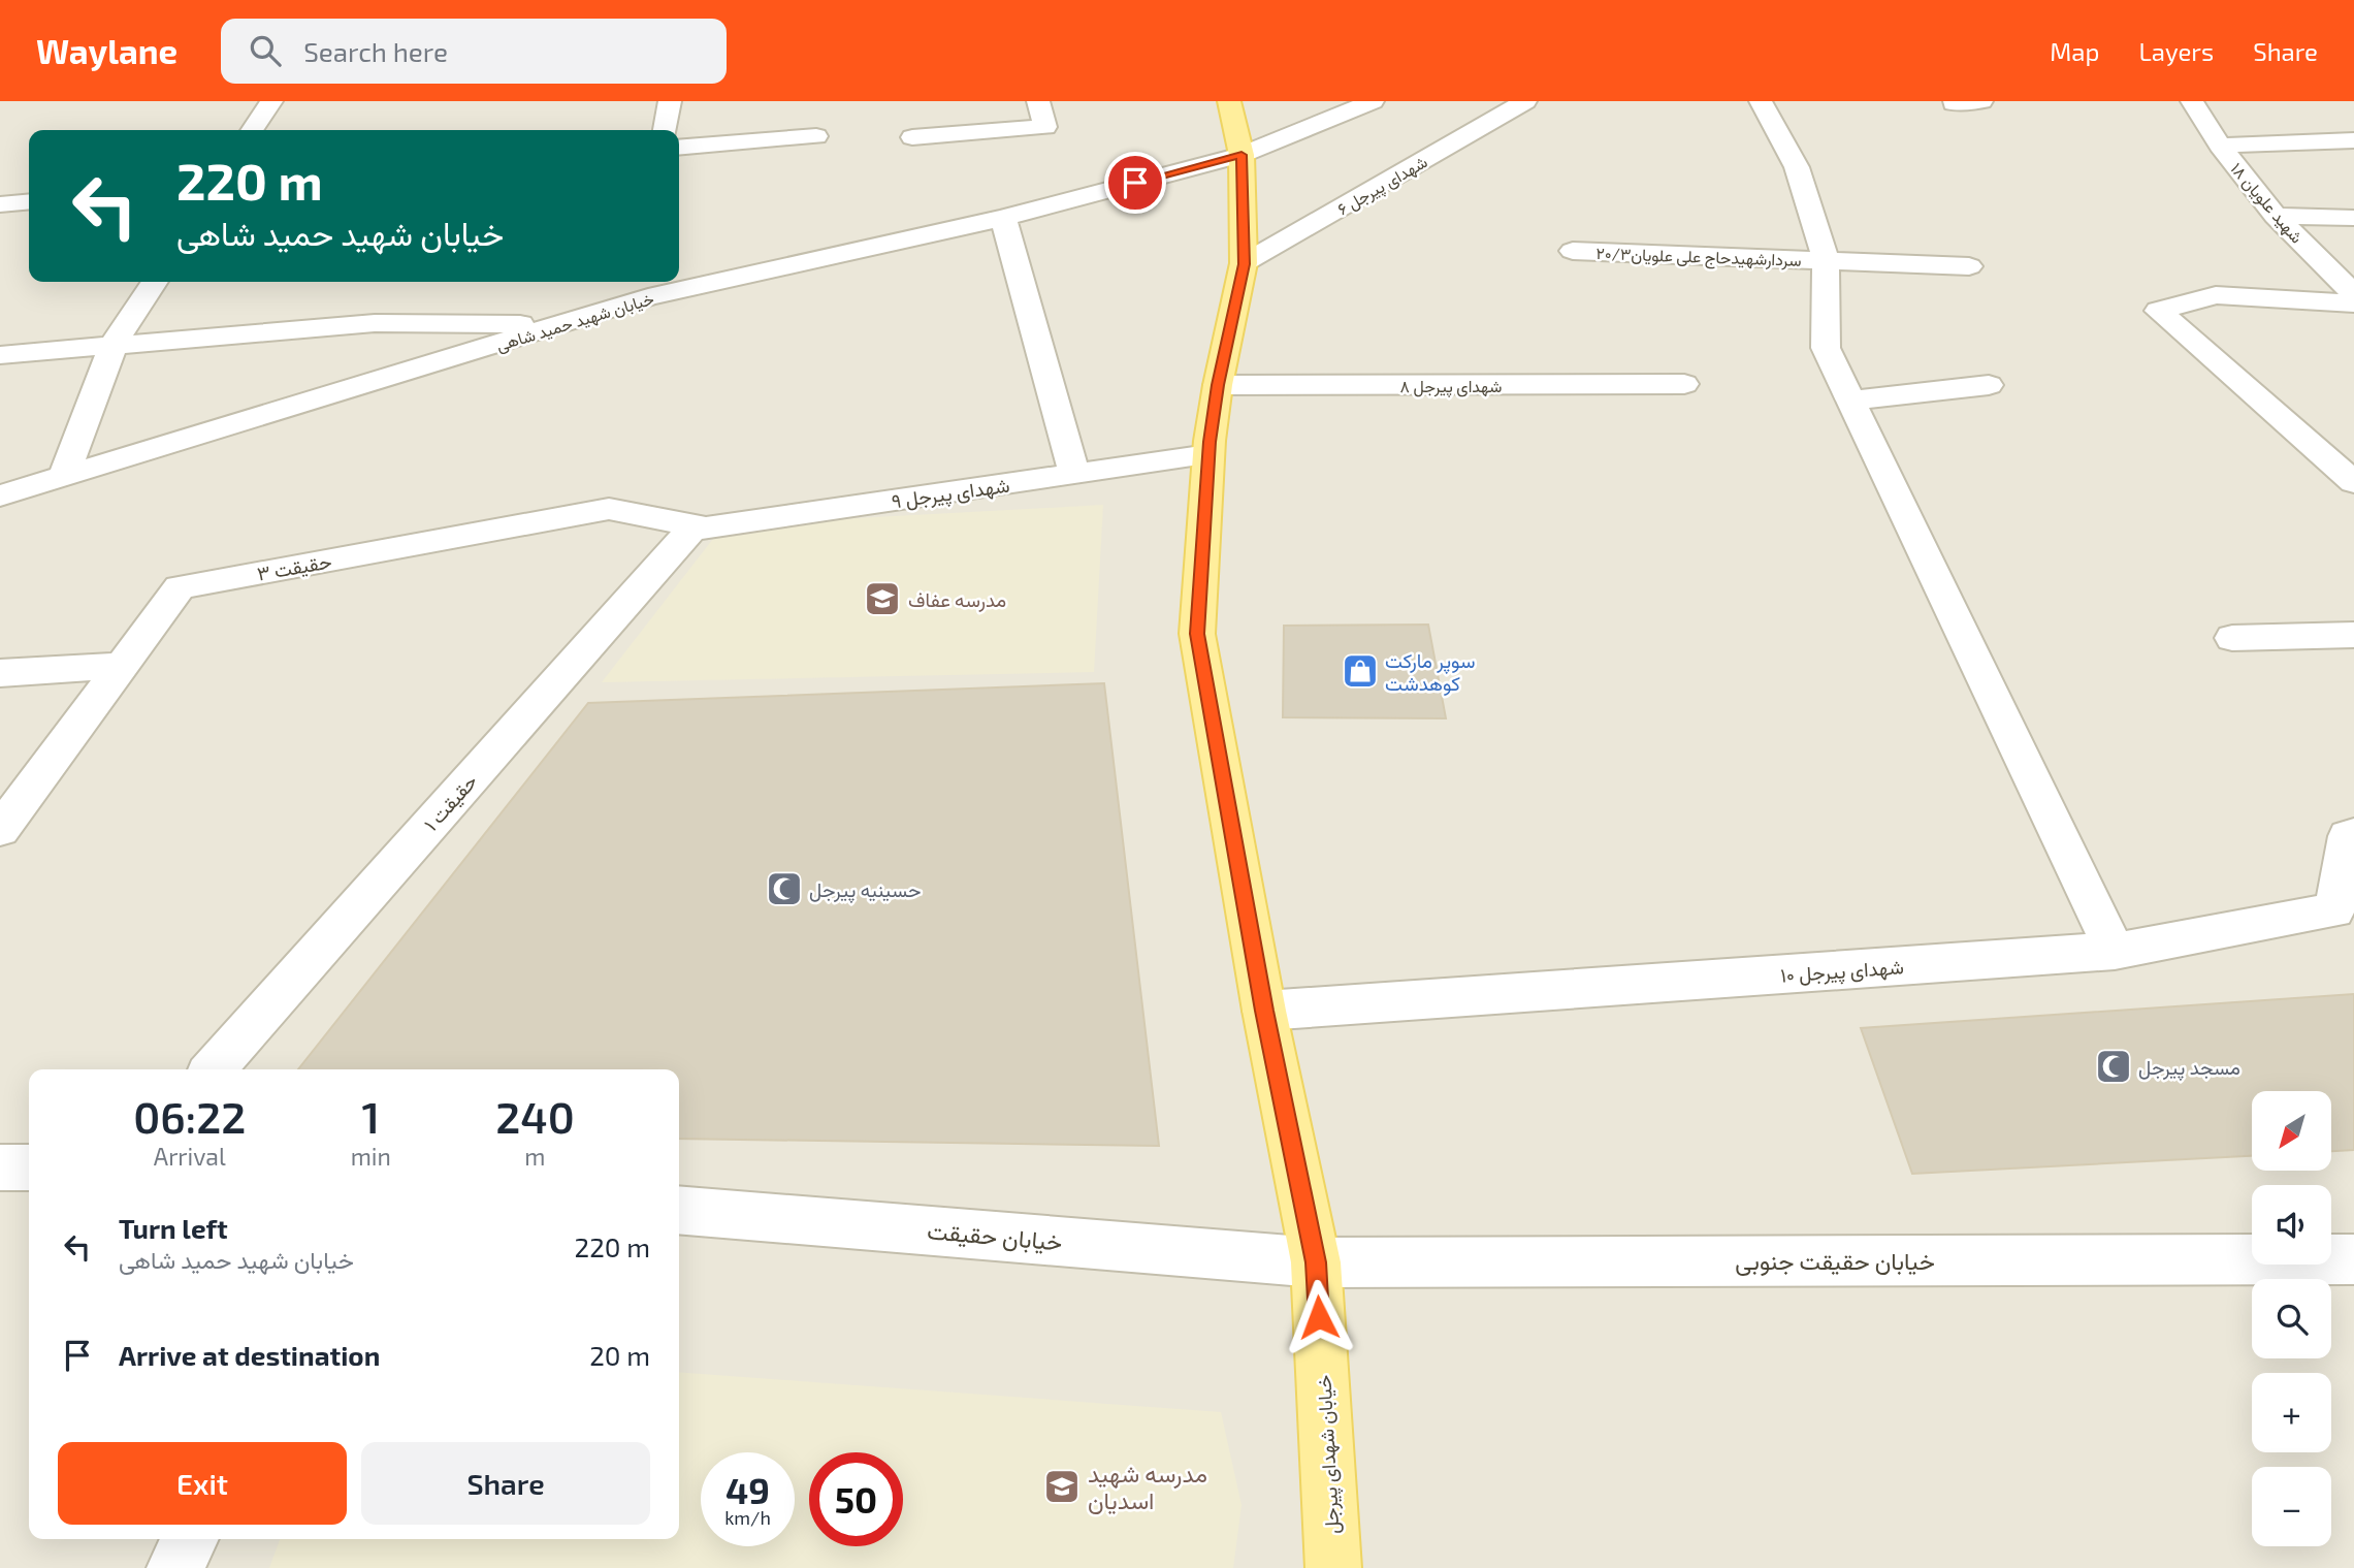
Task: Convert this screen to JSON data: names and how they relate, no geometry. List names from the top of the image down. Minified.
{"streets":{"main road":["خیابان شهدای پیرجل"],"street":["شهدای پیرجل ۶","شهید علویان ۱۸","سردارشهیدحاج علی علویان۲۰/۳","خیابان شهید حمید شاهی","شهدای پیرجل ۸","شهدای پیرجل ۹","حقیقت ۳","حقیقت ۱","شهدای پیرجل ۱۰","خیابان حقیقت","خیابان حقیقت جنوبی"]},"crossings":[["شهدای پیرجل ۶","خیابان شهدای پیرجل"],["خیابان شهید حمید شاهی","خیابان شهدای پیرجل"],["شهدای پیرجل ۸","خیابان شهدای پیرجل"],["شهدای پیرجل ۹","حقیقت ۳"],["شهدای پیرجل ۹","حقیقت ۱"],["شهدای پیرجل ۹","خیابان شهدای پیرجل"],["حقیقت ۳","حقیقت ۱"],["شهدای پیرجل ۱۰","خیابان شهدای پیرجل"],["خیابان حقیقت","خیابان حقیقت جنوبی"],["خیابان حقیقت","خیابان شهدای پیرجل"],["خیابان حقیقت جنوبی","خیابان شهدای پیرجل"]],"places":{"school or university":["مدرسه عفاف","مدرسه شهید اسدیان"],"shop":["سوپر مارکت کوهدشت"],"mosque":["حسینیه پیرجل","مسجد پیرجل"]},"north":"bottom left","page":{"header":"Waylane","search":"Search here","nav":["Map","Layers","Share"],"turn":["220 m","خیابان شهید حمید شاهی"],"eta":["06:22","Arrival","1","min","240","m"],"map_buttons":["+","−"],"list":[{"name":"Turn left","note":"خیابان شهید حمید شاهی","value":"220 m"},{"name":"Arrive at destination","value":"20 m"}],"buttons":["Exit","Share"],"speed":"49 km/h","limit":"50"}}
